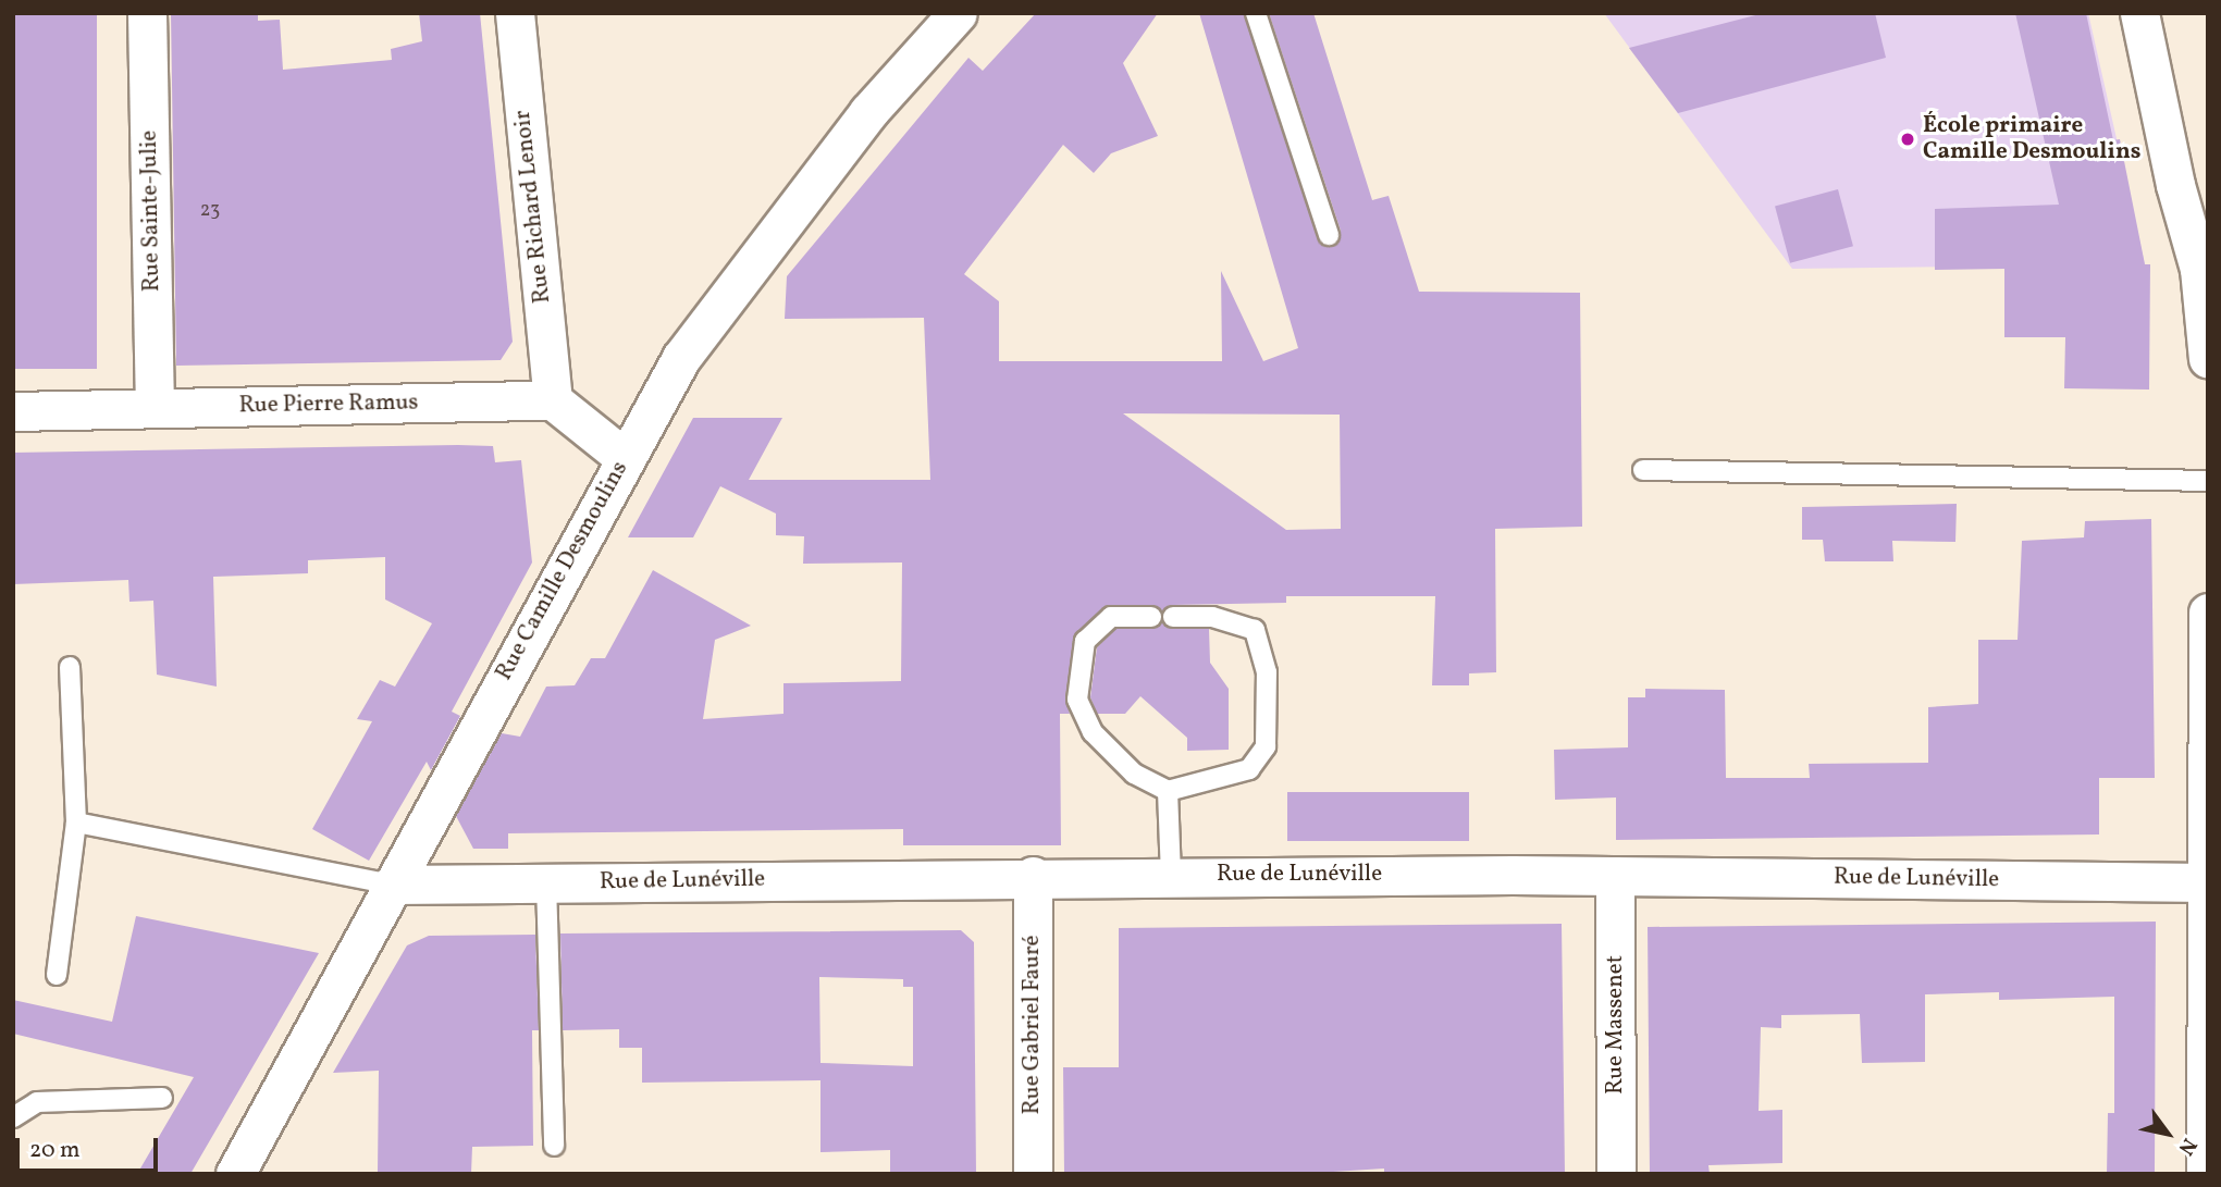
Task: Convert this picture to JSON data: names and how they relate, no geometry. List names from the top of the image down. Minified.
{"streets":{"street":["Rue Richard Lenoir","Rue Sainte-Julie","Rue Pierre Ramus","Rue Camille Desmoulins","Rue de Lunéville","Rue Gabriel Fauré","Rue Massenet"]},"crossings":[["Rue Richard Lenoir","Rue Pierre Ramus"],["Rue Sainte-Julie","Rue Pierre Ramus"],["Rue Camille Desmoulins","Rue de Lunéville"],["Rue de Lunéville","Rue Gabriel Fauré"],["Rue de Lunéville","Rue Massenet"]],"places":["École primaire Camille Desmoulins"],"house_numbers":["23"],"scale_bar":"20 m","north":"bottom right"}
